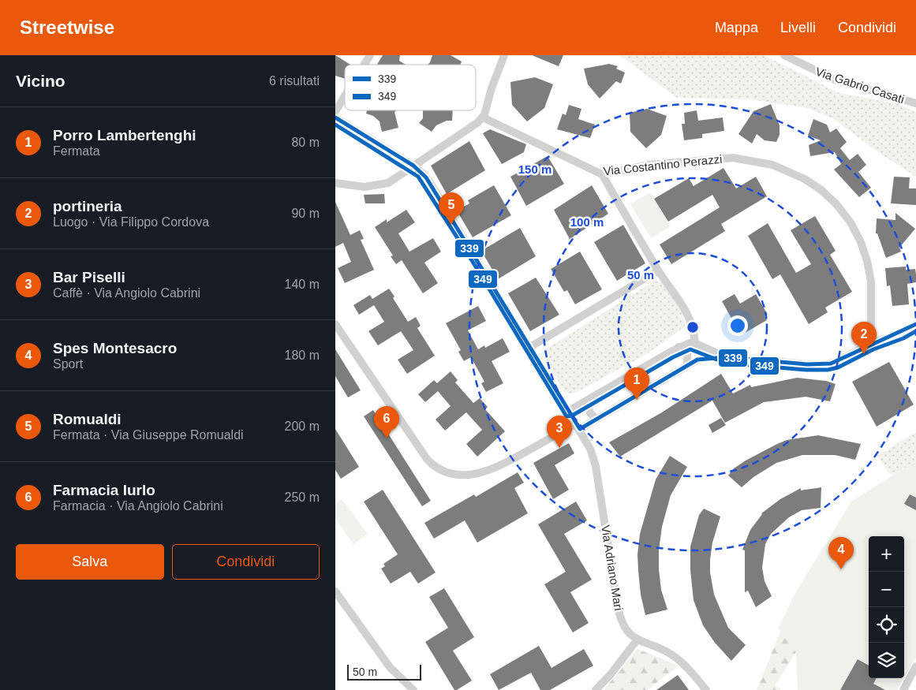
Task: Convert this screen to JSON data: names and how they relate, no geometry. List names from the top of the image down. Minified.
{"streets":{"street":["Via Gabrio Casati","Via Costantino Perazzi","Via Adriano Mari"]},"lines":["transit line 339","transit line 349"],"legend":["339","349"],"scale_bar":"50 m","page":{"header":"Streetwise","nav":["Mappa","Livelli","Condividi"],"heading":["Vicino","6 risultati"],"list":[{"mark":"1","name":"Porro Lambertenghi","note":"Fermata","value":"80 m"},{"mark":"2","name":"portineria","note":"Luogo · Via Filippo Cordova","value":"90 m"},{"mark":"3","name":"Bar Piselli","note":"Caffè · Via Angiolo Cabrini","value":"140 m"},{"mark":"4","name":"Spes Montesacro","note":"Sport","value":"180 m"},{"mark":"5","name":"Romualdi","note":"Fermata · Via Giuseppe Romualdi","value":"200 m"},{"mark":"6","name":"Farmacia Iurlo","note":"Farmacia · Via Angiolo Cabrini","value":"250 m"}],"pins":["5","2","1","6","3","4"],"buttons":["Salva","Condividi"],"map_buttons":["+","−"],"scale":"50 m"},"rings":["150 m","100 m","50 m"]}
